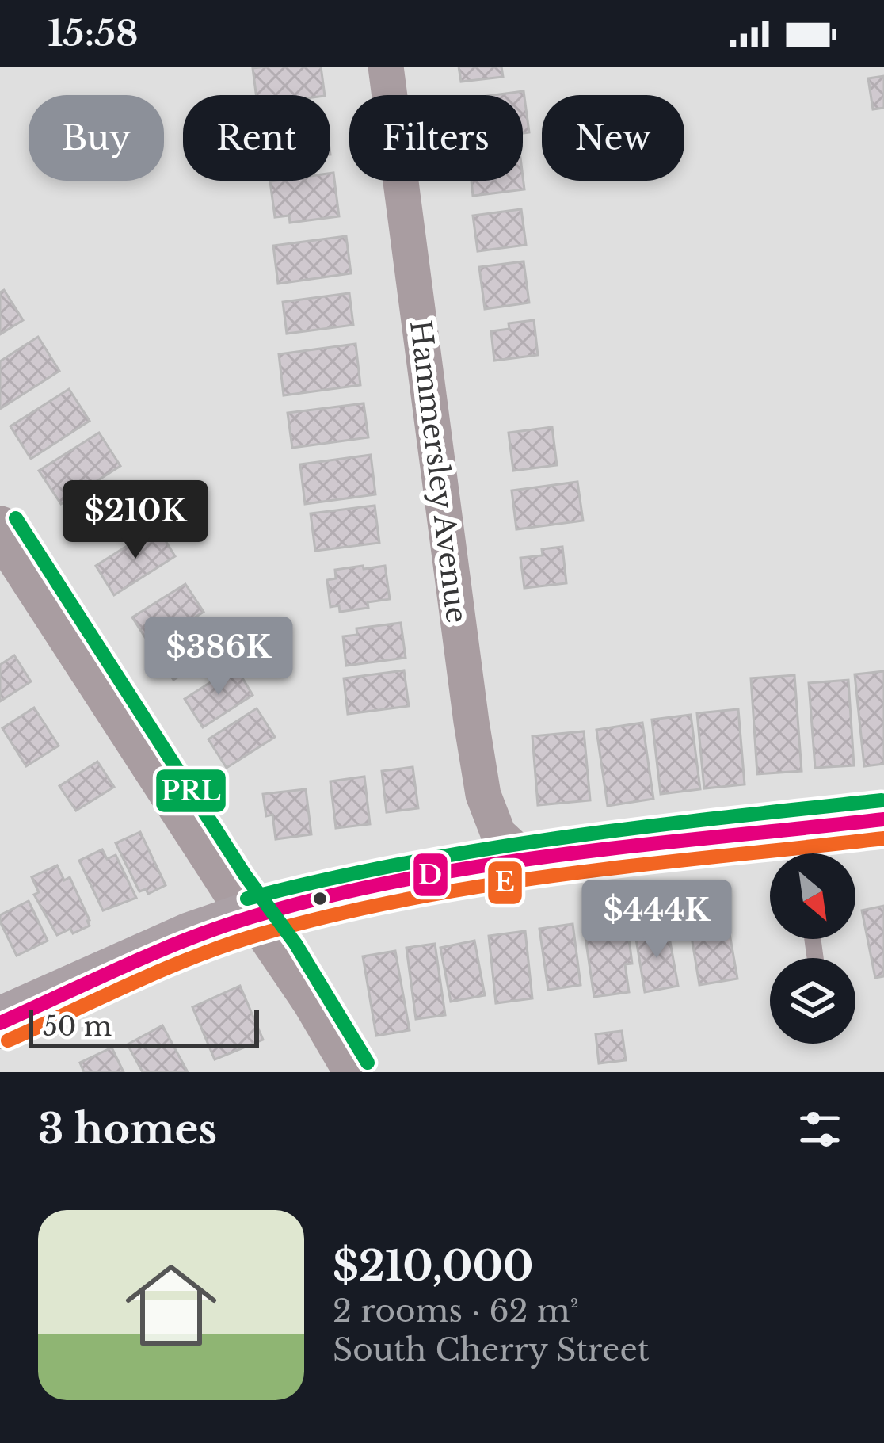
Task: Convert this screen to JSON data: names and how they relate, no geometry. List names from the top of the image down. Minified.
{"streets":{"street":["Hammersley Avenue"]},"lines":["transit line PRL","transit line D","transit line E"],"scale_bar":"50 m","north":"bottom right","page":{"status":"15:58","chip":["Buy","Rent","Filters","New"],"price":["$210K","$386K","$444K"],"scale":"50 m","heading":"3 homes","list":[{"name":"$210,000","note":"2 rooms · 62 m² · South Cherry Street"}]}}
